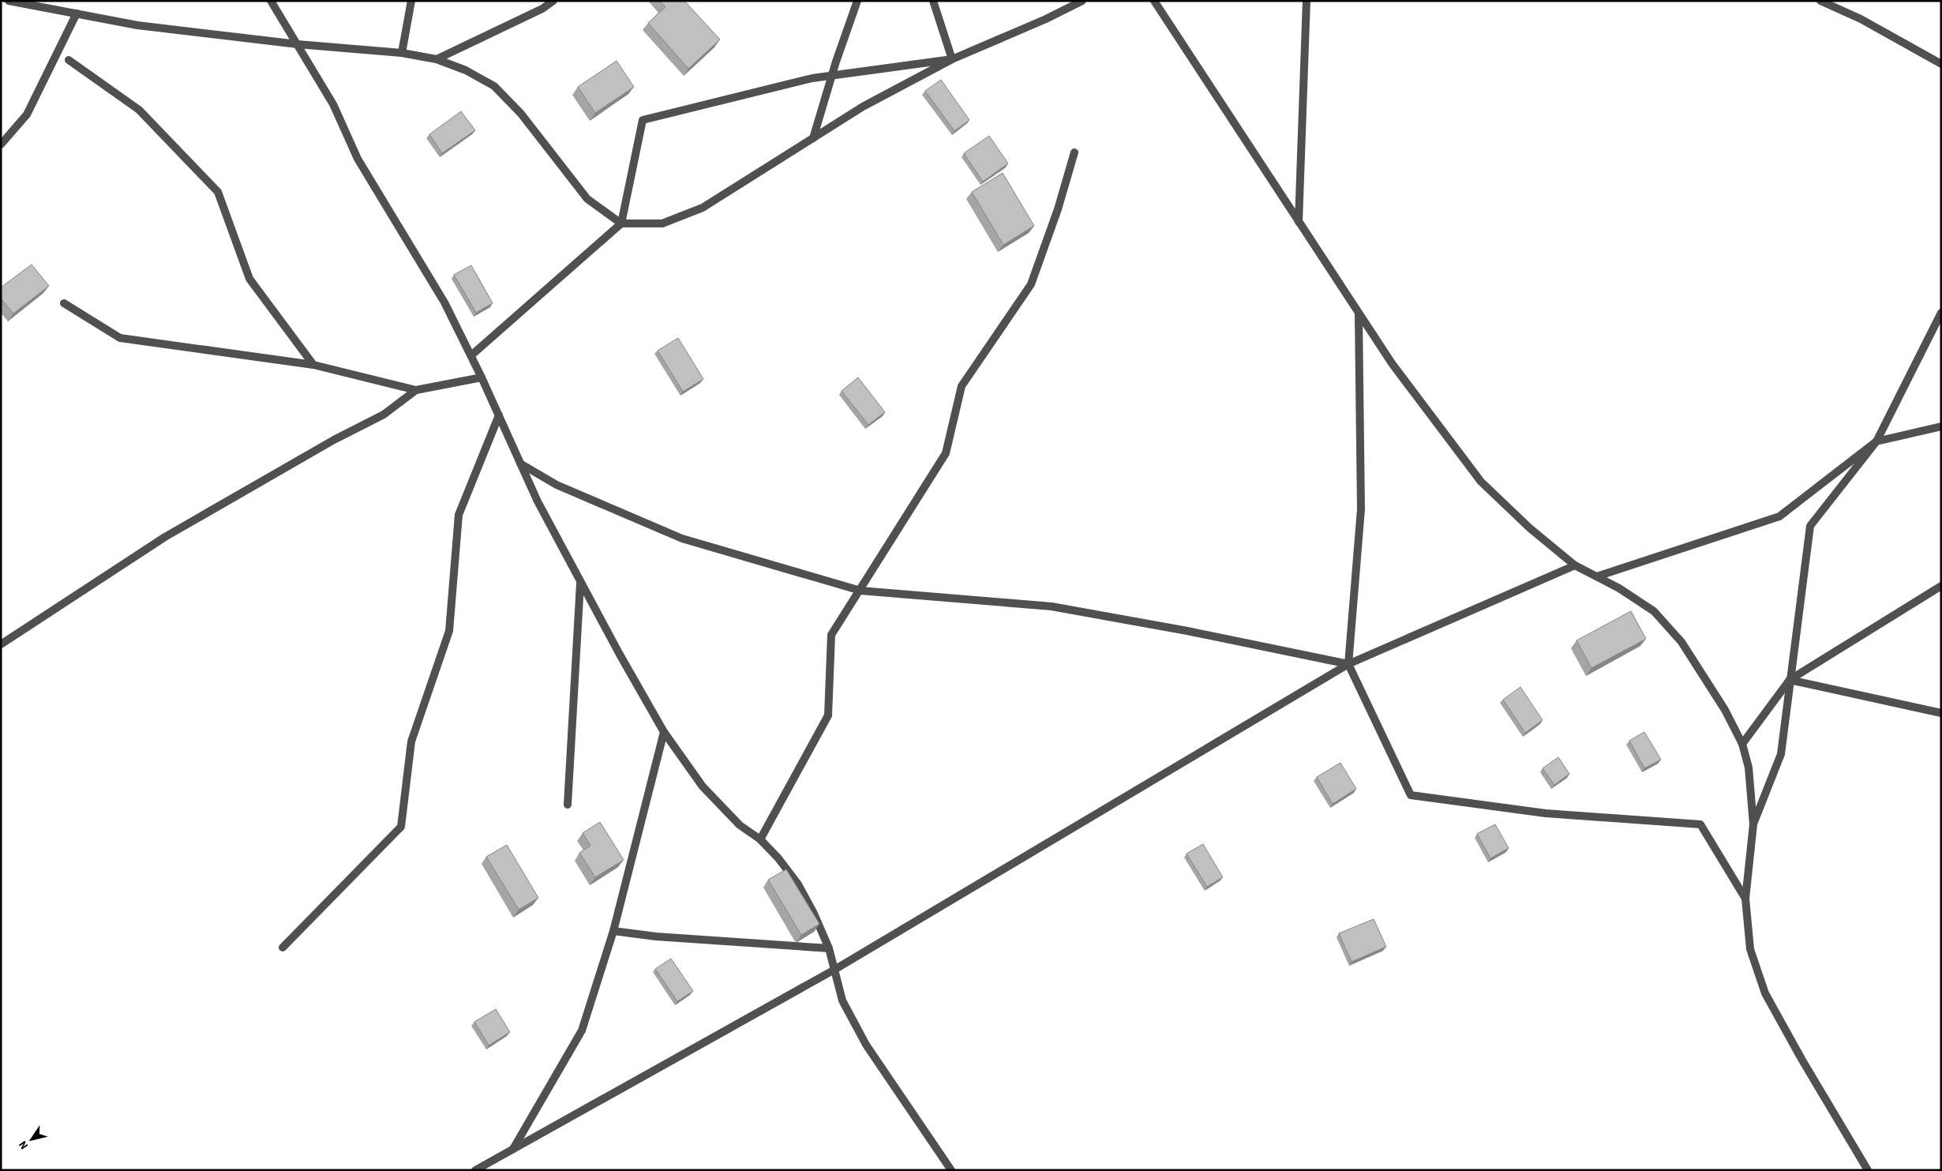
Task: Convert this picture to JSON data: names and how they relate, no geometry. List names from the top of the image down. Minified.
{"north":"bottom left"}
